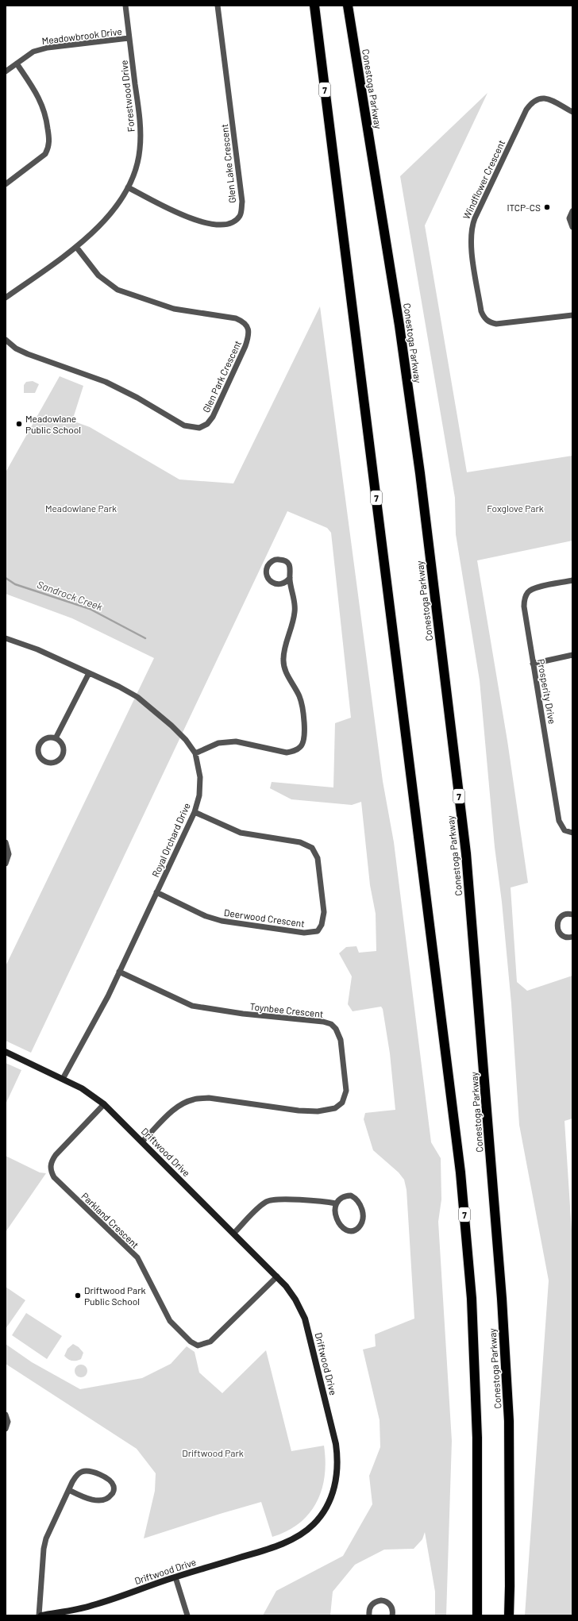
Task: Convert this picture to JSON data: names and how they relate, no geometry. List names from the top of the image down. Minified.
{"streets":{"highway":["Conestoga Parkway","7"],"street":["Meadowbrook Drive","Forestwood Drive","Glen Lake Crescent","Windflower Crescent","Glen Park Crescent","Prosperity Drive","Royal Orchard Drive","Deerwood Crescent","Toynbee Crescent","Driftwood Drive","Parkland Crescent"]},"crossings":[["Meadowbrook Drive","Forestwood Drive"],["Forestwood Drive","Glen Lake Crescent"],["Forestwood Drive","Glen Park Crescent"],["Royal Orchard Drive","Deerwood Crescent"],["Royal Orchard Drive","Toynbee Crescent"],["Royal Orchard Drive","Driftwood Drive"],["Toynbee Crescent","Driftwood Drive"],["Driftwood Drive","Parkland Crescent"]],"water":["Sandrock Creek"],"parks":["Meadowlane Park","Foxglove Park","Driftwood Park"],"places":["ITCP-CS","Meadowlane Public School","Driftwood Park Public School"]}
